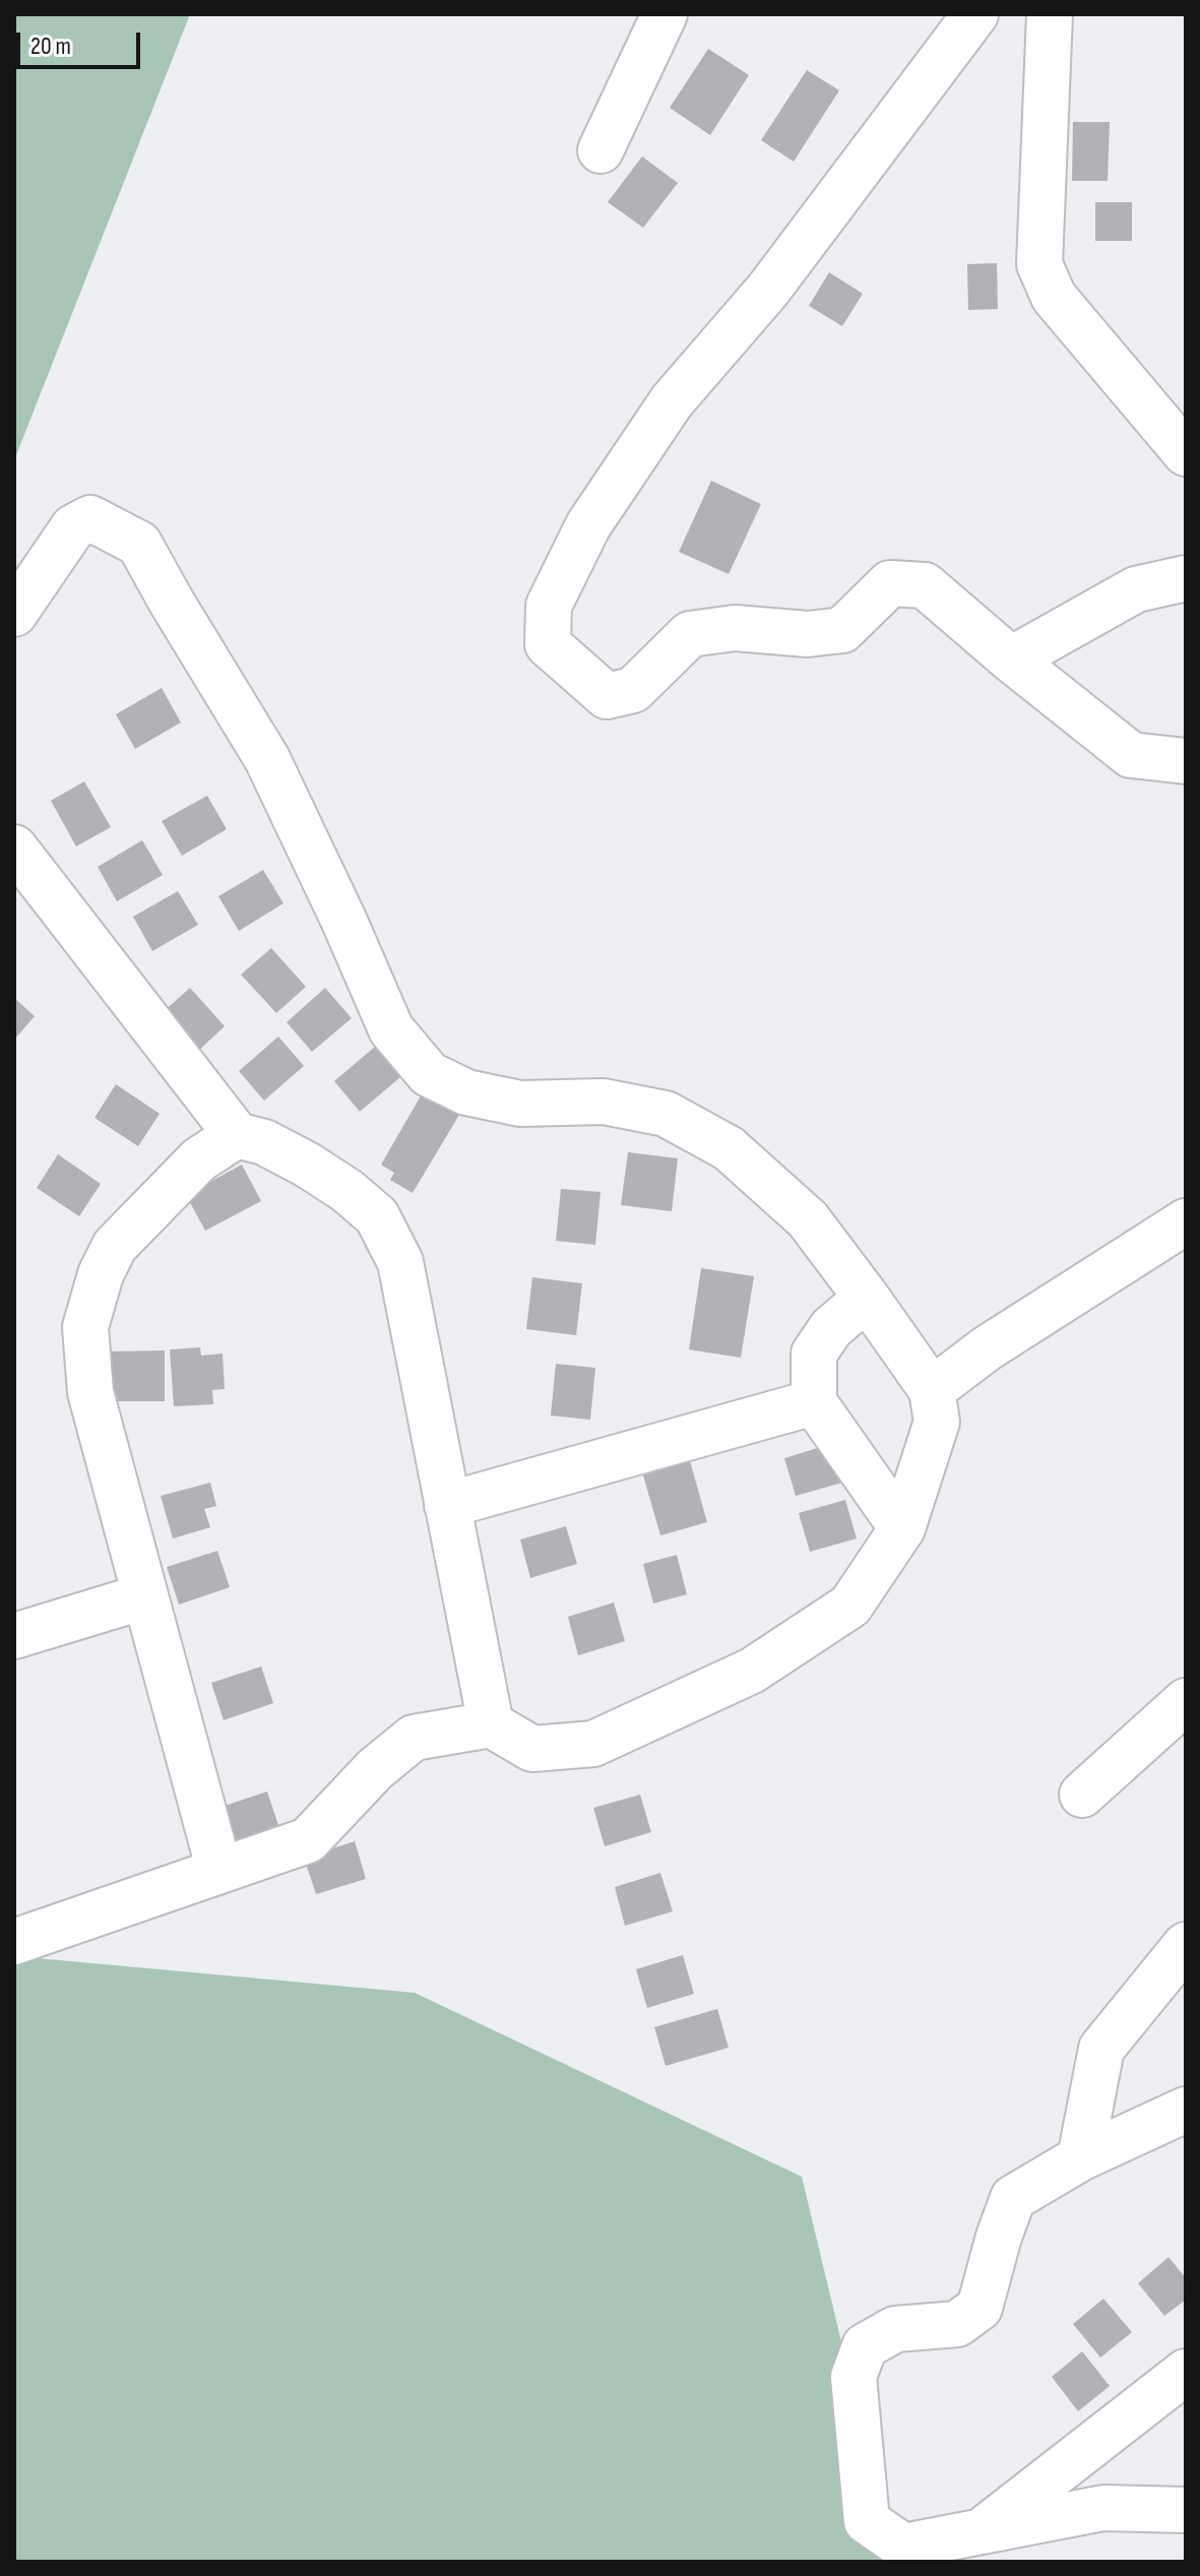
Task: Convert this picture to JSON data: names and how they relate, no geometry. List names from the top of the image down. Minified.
{"scale_bar":"20 m"}
